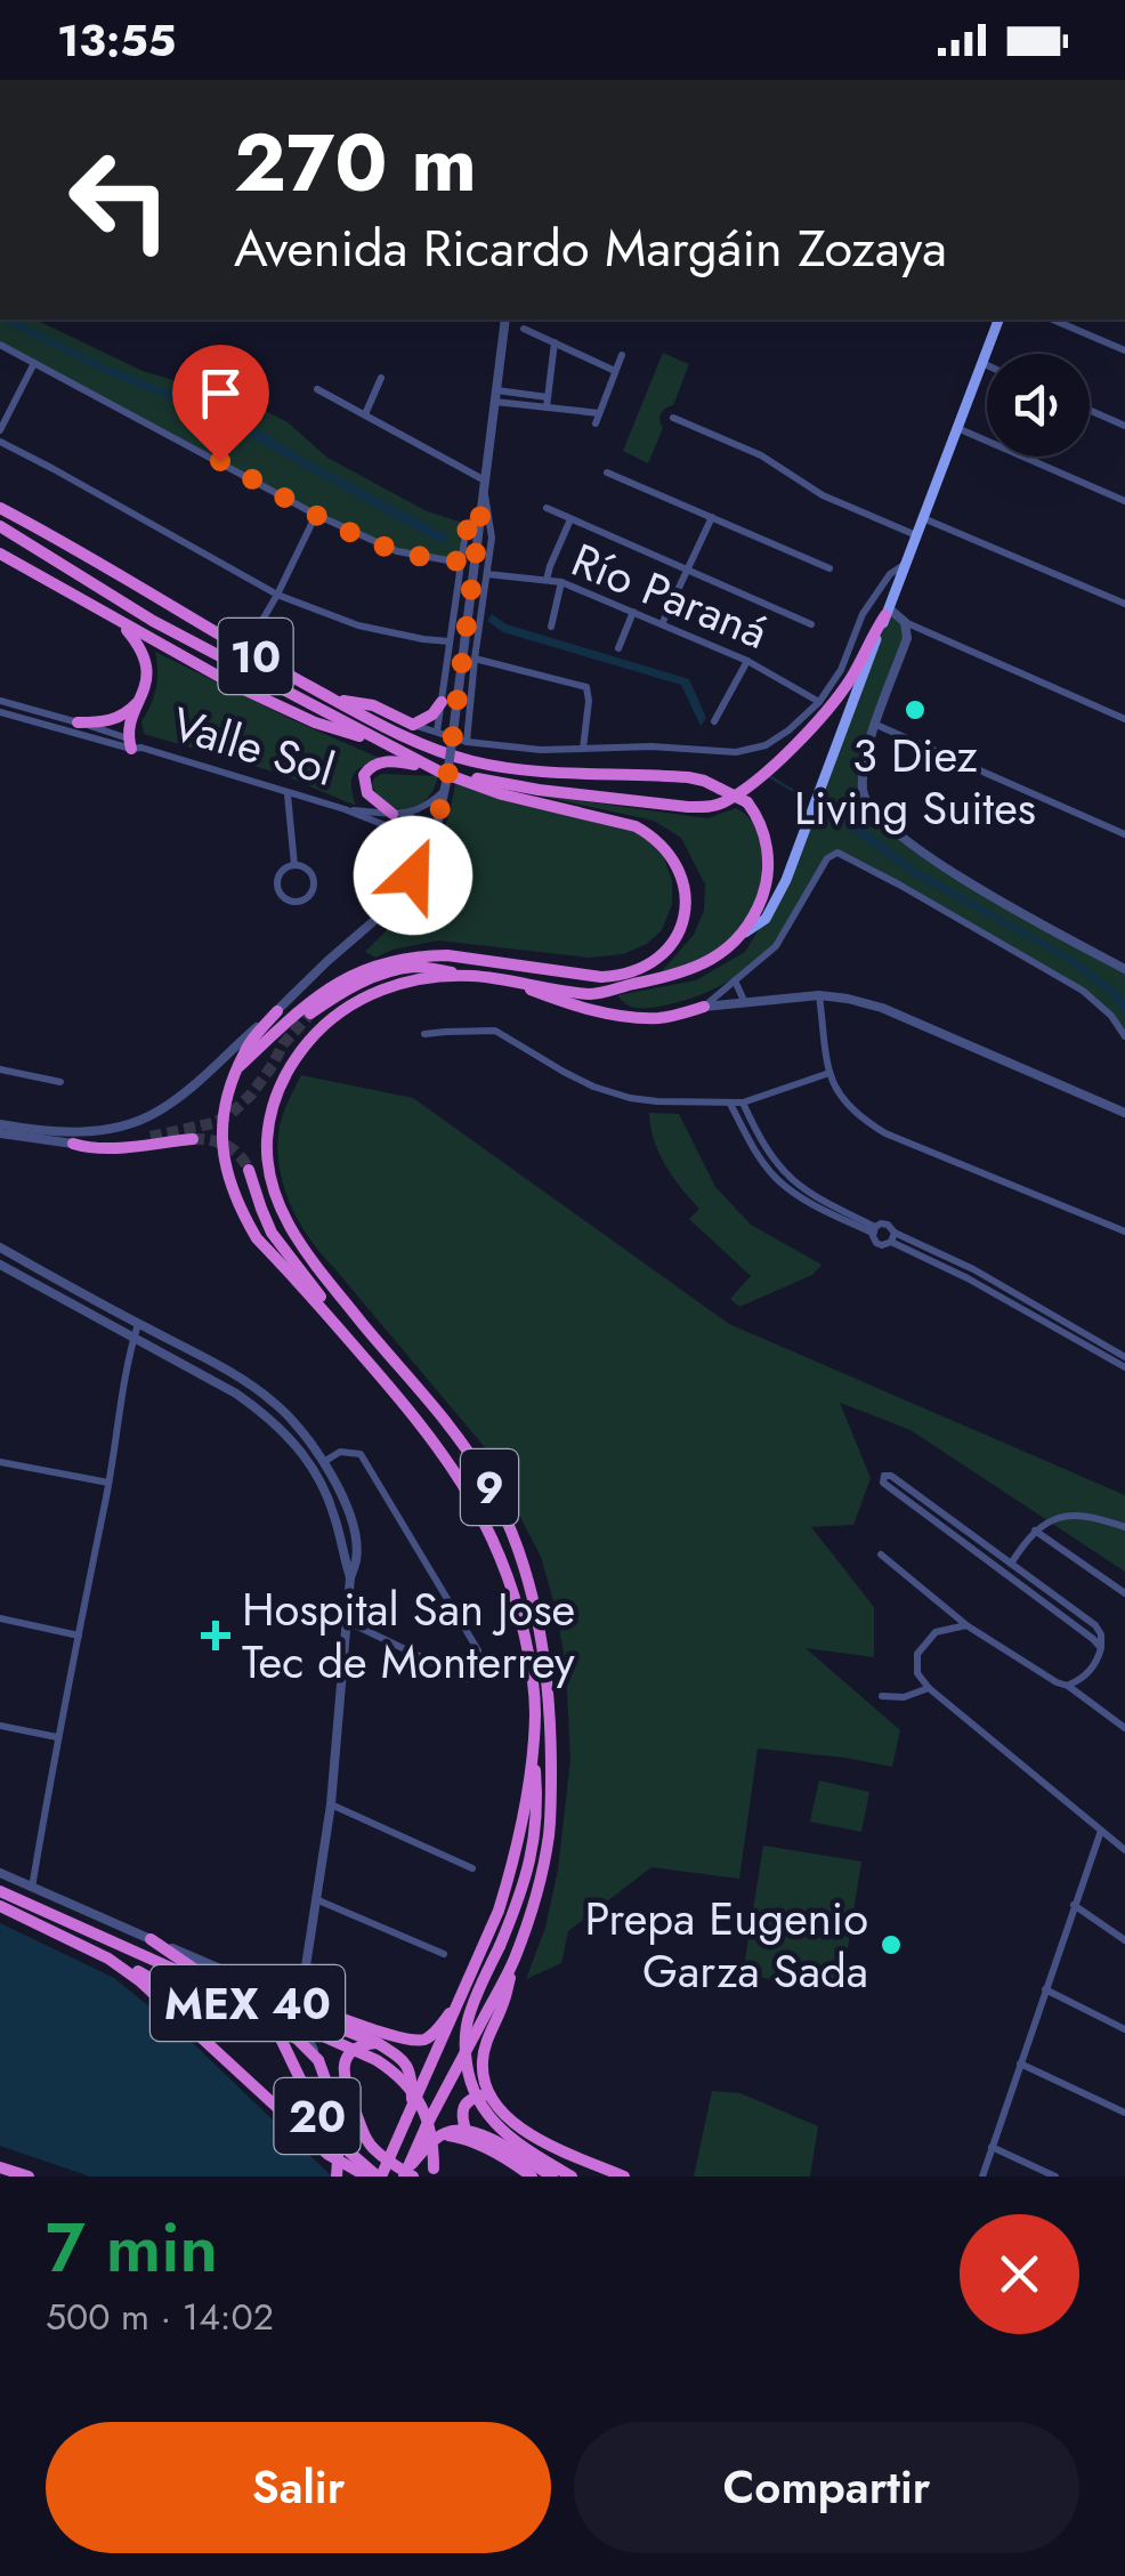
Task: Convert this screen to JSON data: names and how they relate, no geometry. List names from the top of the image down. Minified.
{"streets":{"highway":["10","9","MEX 40","20"],"street":["Río Paraná","Valle Sol"]},"crossings":[["10","9"]],"places":{"other":["3 Diez Living Suites","Prepa Eugenio Garza Sada"],"health":["Hospital San Jose Tec de Monterrey"]},"page":{"status":"13:55","turn":["270 m","Avenida Ricardo Margáin Zozaya"],"heading":["7 min","500 m · 14:02"],"buttons":["Salir","Compartir"]}}
